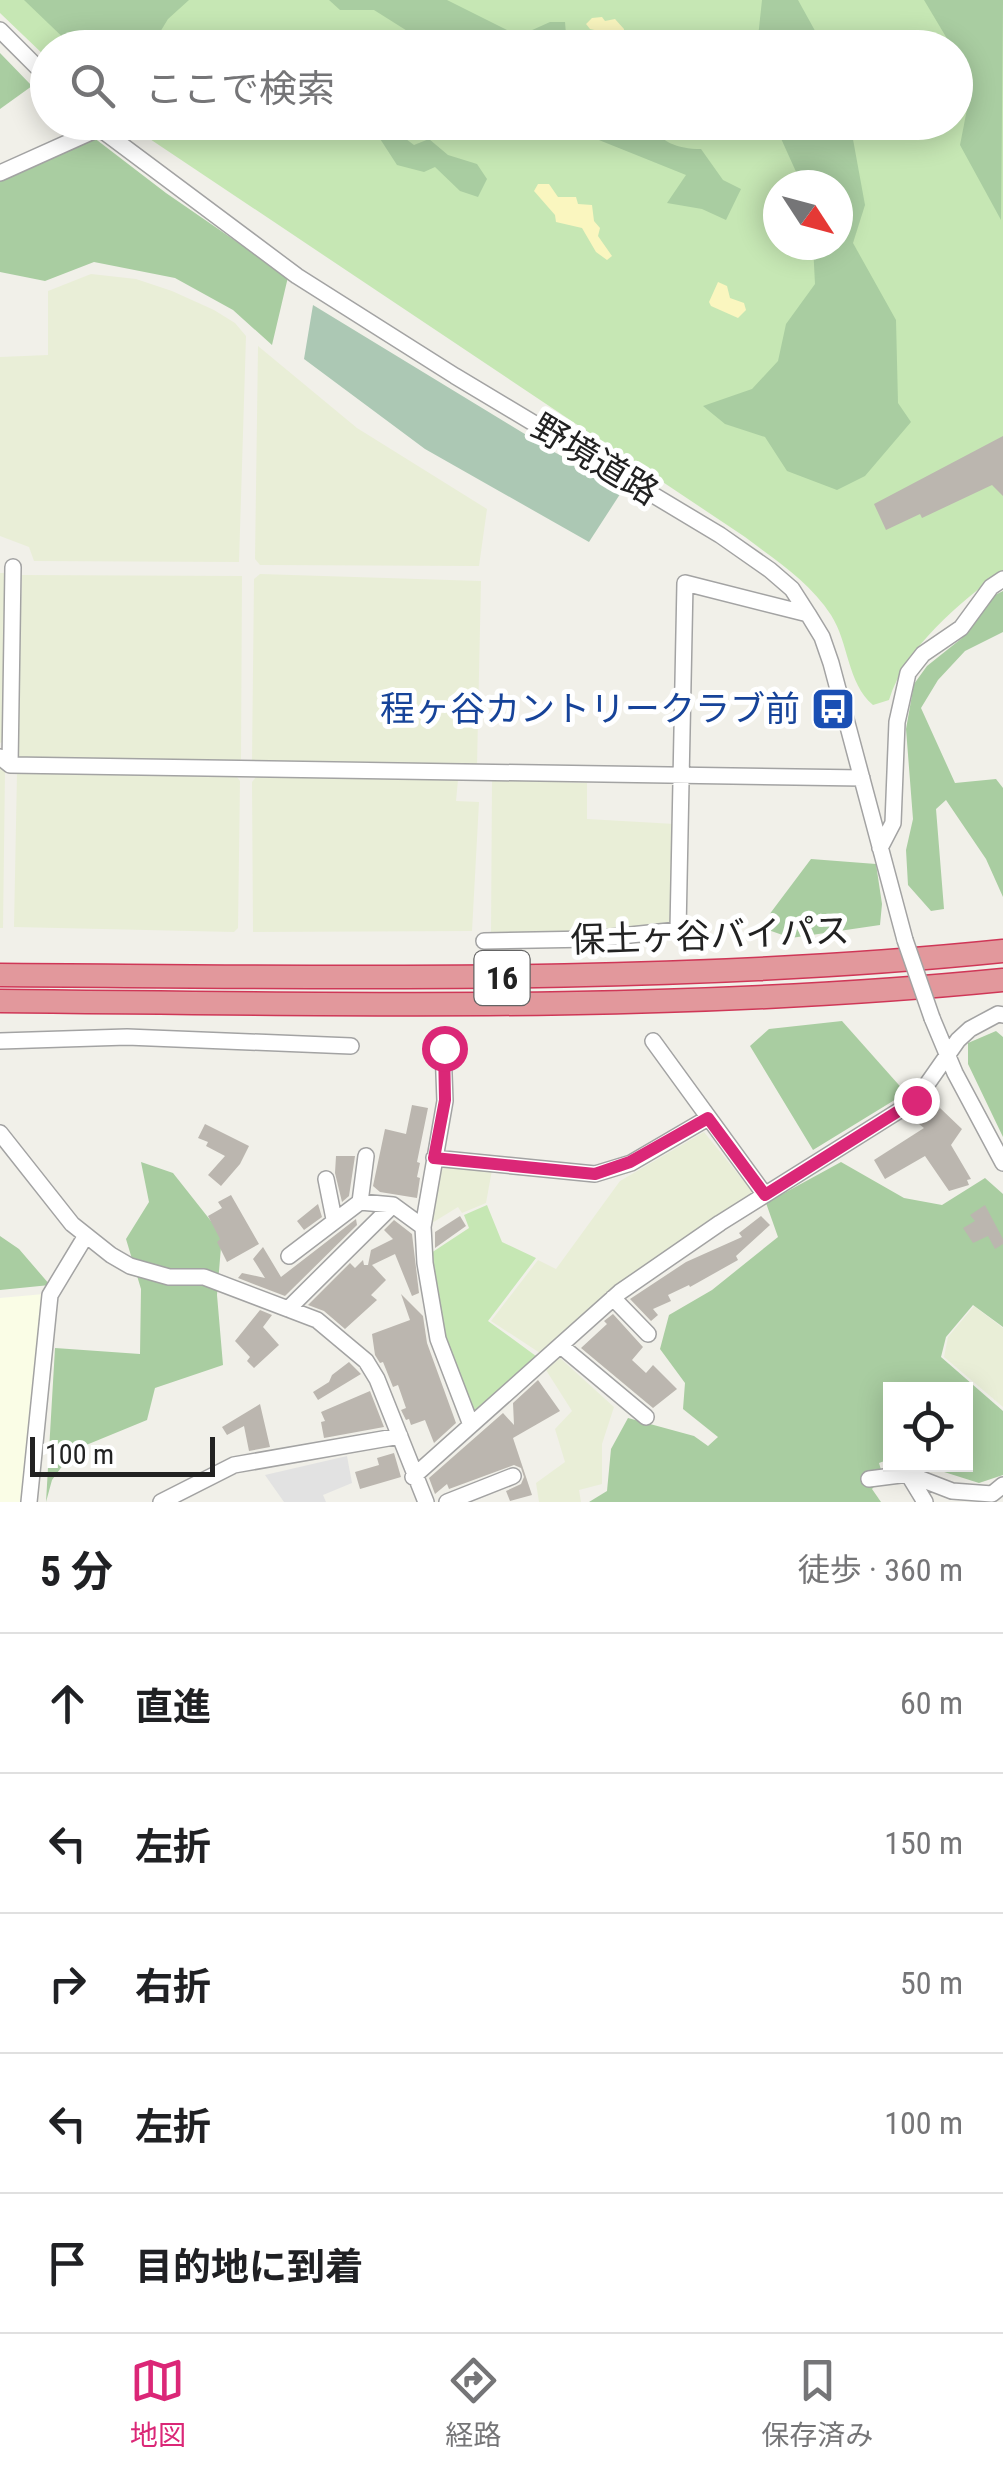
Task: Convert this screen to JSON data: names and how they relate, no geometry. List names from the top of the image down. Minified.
{"streets":{"highway":["保土ヶ谷バイパス","16"],"street":["野境道路"]},"places":{"bus stop":["程ヶ谷カントリークラブ前"]},"scale_bar":"100 m","north":"bottom right","page":{"search":"ここで検索","scale":"100 m","heading":["5 分","徒歩 · 360 m"],"list":[["直進","60 m"],["左折","150 m"],["右折","50 m"],["左折","100 m"],"目的地に到着"],"nav":["地図","経路","保存済み"]}}
